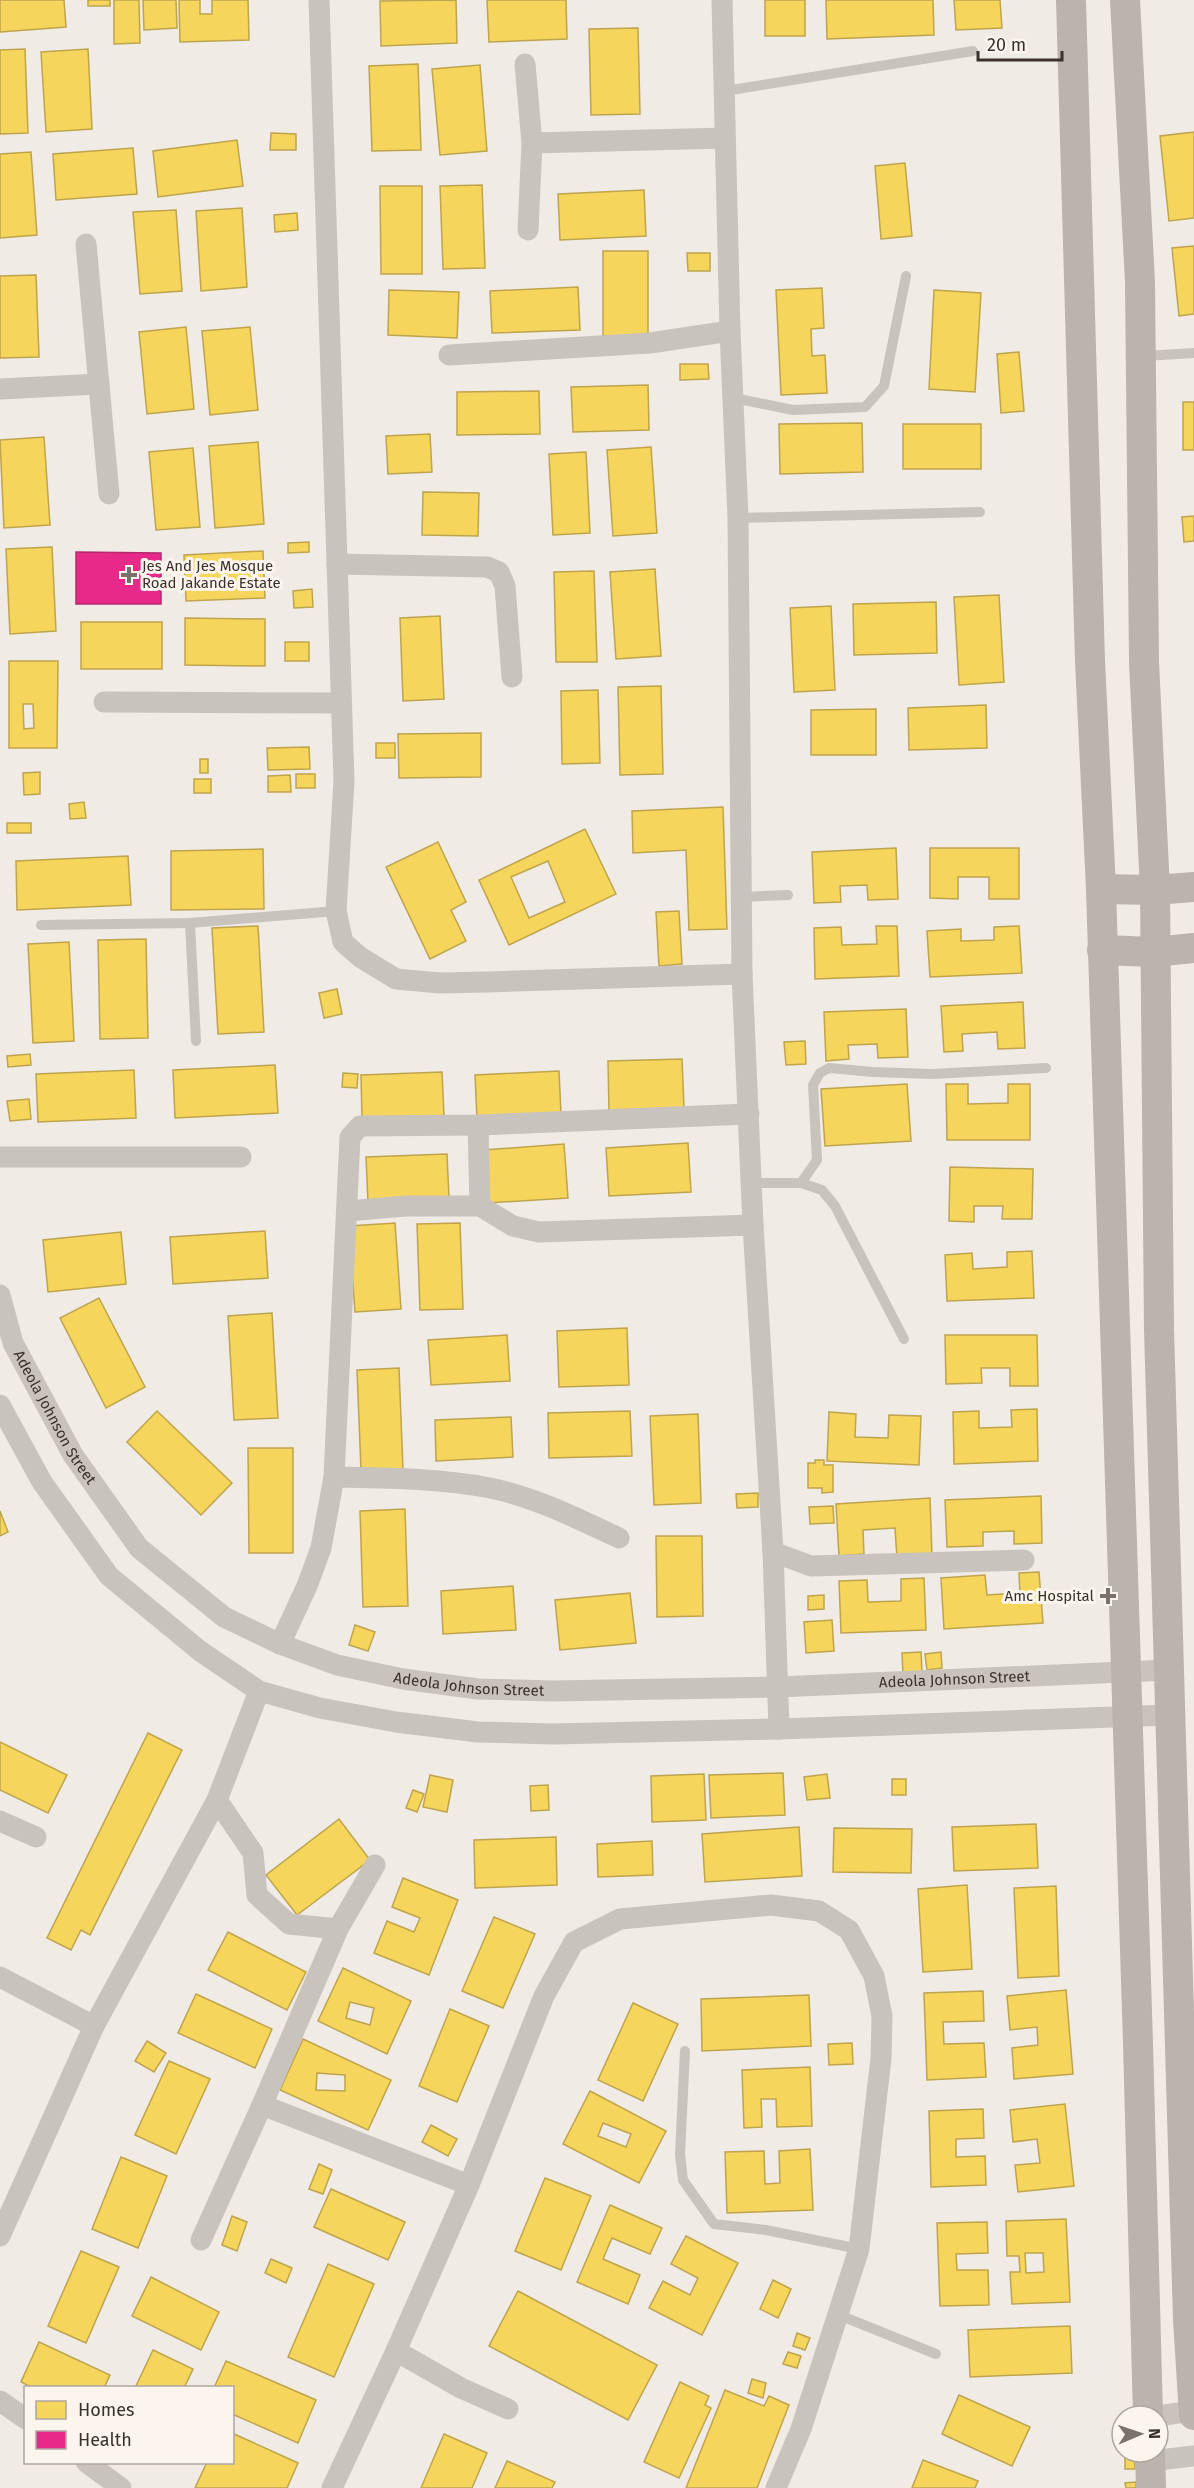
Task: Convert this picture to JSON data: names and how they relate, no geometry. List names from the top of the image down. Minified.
{"streets":{"street":["Adeola Johnson Street"]},"places":{"health":["Jes And Jes Mosque Road Jakande Estate","Amc Hospital"]},"legend":["Homes","Health"],"scale_bar":"20 m","north":"right"}
